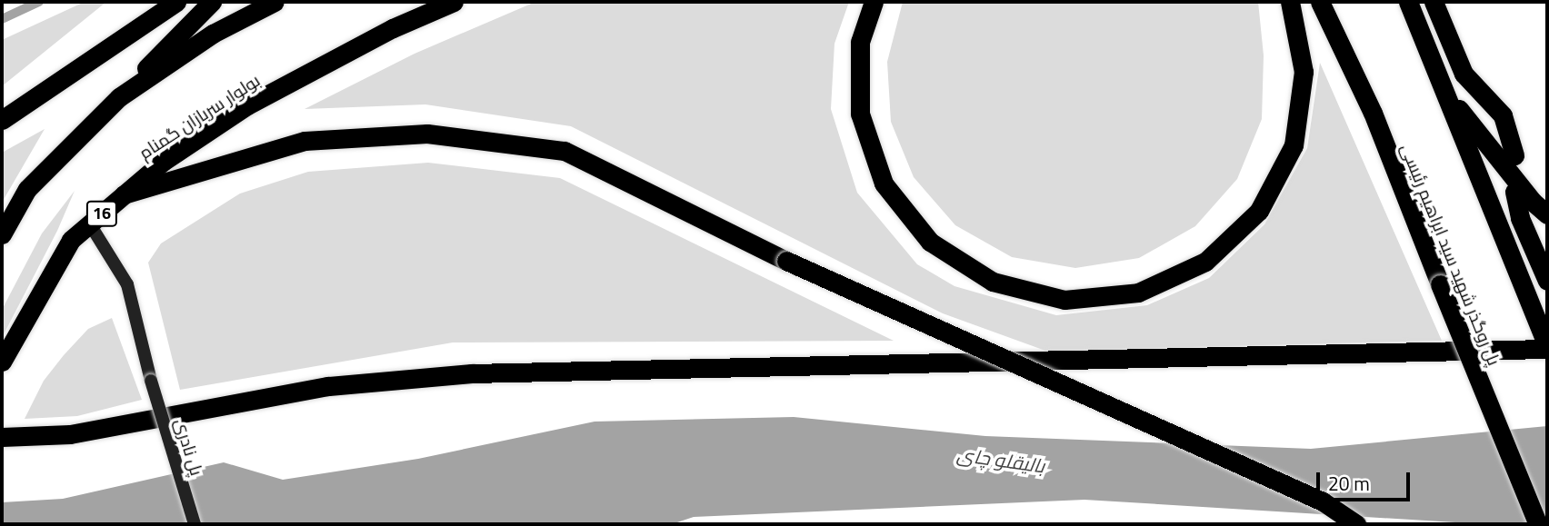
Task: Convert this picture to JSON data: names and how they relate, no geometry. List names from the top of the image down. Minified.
{"streets":{"highway":["بولوار سربازان گمنام","16","پل روگذر شهید سید ابراهیم رئیسی"],"street":["پل نادری"]},"crossings":[["بولوار سربازان گمنام","پل نادری"]],"water":["بالیقلو چای"],"scale_bar":"20 m"}
